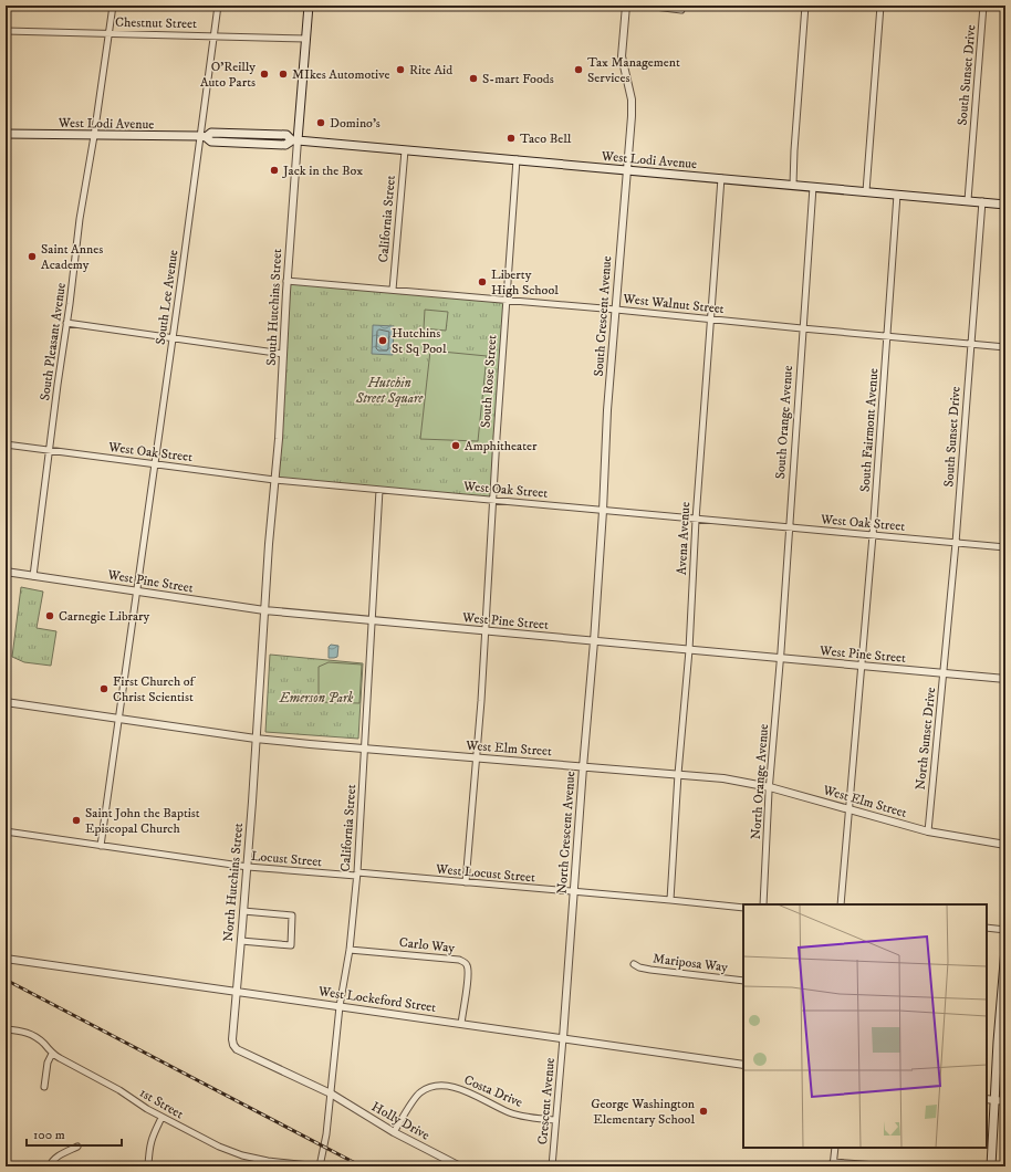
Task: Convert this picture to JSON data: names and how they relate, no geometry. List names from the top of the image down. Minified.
{"streets":{"main road":["West Lodi Avenue","South Hutchins Street"],"street":["Chestnut Street","South Sunset Drive","California Street","South Lee Avenue","West Walnut Street","South Crescent Avenue","South Pleasant Avenue","South Rose Street","South Orange Avenue","South Fairmont Avenue","West Oak Street","Avena Avenue","West Pine Street","North Sunset Drive","West Elm Street","North Orange Avenue","North Crescent Avenue","Locust Street","West Locust Street","North Hutchins Street","Carlo Way","Mariposa Way","West Lockeford Street","Costa Drive","Crescent Avenue","1st Street","Holly Drive"]},"crossings":[["Chestnut Street","South Lee Avenue"],["Chestnut Street","South Hutchins Street"],["Chestnut Street","South Pleasant Avenue"],["South Sunset Drive","West Lodi Avenue"],["South Sunset Drive","West Walnut Street"],["South Sunset Drive","West Oak Street"],["South Sunset Drive","West Pine Street"],["South Sunset Drive","North Sunset Drive"],["West Lodi Avenue","California Street"],["West Lodi Avenue","South Lee Avenue"],["West Lodi Avenue","South Hutchins Street"],["West Lodi Avenue","South Crescent Avenue"],["West Lodi Avenue","South Pleasant Avenue"],["West Lodi Avenue","South Rose Street"],["West Lodi Avenue","South Orange Avenue"],["West Lodi Avenue","South Fairmont Avenue"],["West Lodi Avenue","Avena Avenue"],["California Street","West Walnut Street"],["California Street","West Oak Street"],["California Street","West Pine Street"],["California Street","West Elm Street"],["California Street","Locust Street"],["California Street","West Locust Street"],["California Street","North Hutchins Street"],["California Street","Carlo Way"],["California Street","West Lockeford Street"],["California Street","1st Street"],["California Street","Holly Drive"],["South Lee Avenue","West Oak Street"],["South Lee Avenue","West Pine Street"],["South Lee Avenue","West Elm Street"],["South Lee Avenue","Locust Street"],["West Walnut Street","South Hutchins Street"],["West Walnut Street","South Crescent Avenue"],["West Walnut Street","South Rose Street"],["West Walnut Street","South Orange Avenue"],["West Walnut Street","South Fairmont Avenue"],["West Walnut Street","Avena Avenue"],["South Hutchins Street","West Oak Street"],["South Hutchins Street","West Pine Street"],["South Hutchins Street","North Hutchins Street"],["South Crescent Avenue","West Oak Street"],["South Crescent Avenue","North Crescent Avenue"],["South Pleasant Avenue","West Oak Street"],["South Pleasant Avenue","West Pine Street"],["South Rose Street","West Oak Street"],["South Rose Street","West Pine Street"],["South Rose Street","West Elm Street"],["South Rose Street","West Locust Street"],["South Orange Avenue","West Oak Street"],["South Orange Avenue","West Pine Street"],["South Orange Avenue","North Orange Avenue"],["South Fairmont Avenue","West Oak Street"],["South Fairmont Avenue","West Pine Street"],["South Fairmont Avenue","West Elm Street"],["West Oak Street","Avena Avenue"],["Avena Avenue","West Pine Street"],["Avena Avenue","West Elm Street"],["Avena Avenue","West Locust Street"],["West Pine Street","North Sunset Drive"],["West Pine Street","North Orange Avenue"],["West Pine Street","North Crescent Avenue"],["West Pine Street","North Hutchins Street"],["North Sunset Drive","West Elm Street"],["West Elm Street","North Orange Avenue"],["West Elm Street","North Crescent Avenue"],["West Elm Street","North Hutchins Street"],["North Crescent Avenue","West Locust Street"],["North Crescent Avenue","West Lockeford Street"],["North Crescent Avenue","Crescent Avenue"],["Locust Street","West Locust Street"],["Locust Street","North Hutchins Street"],["North Hutchins Street","West Lockeford Street"],["North Hutchins Street","Holly Drive"],["Carlo Way","West Lockeford Street"],["West Lockeford Street","Crescent Avenue"],["Costa Drive","Crescent Avenue"],["Costa Drive","Holly Drive"]],"parks":["Hutchin Street Square","Emerson Park"],"places":["Rite Aid","Tax Management Services","O'Reilly Auto Parts","MIkes Automotive","S-mart Foods","Domino's","Taco Bell","Jack in the Box","Saint Annes Academy","Liberty High School","Hutchins St Sq Pool","Amphitheater","Carnegie Library","First Church of Christ Scientist","Saint John the Baptist Episcopal Church","George Washington Elementary School"],"scale_bar":"100 m"}
